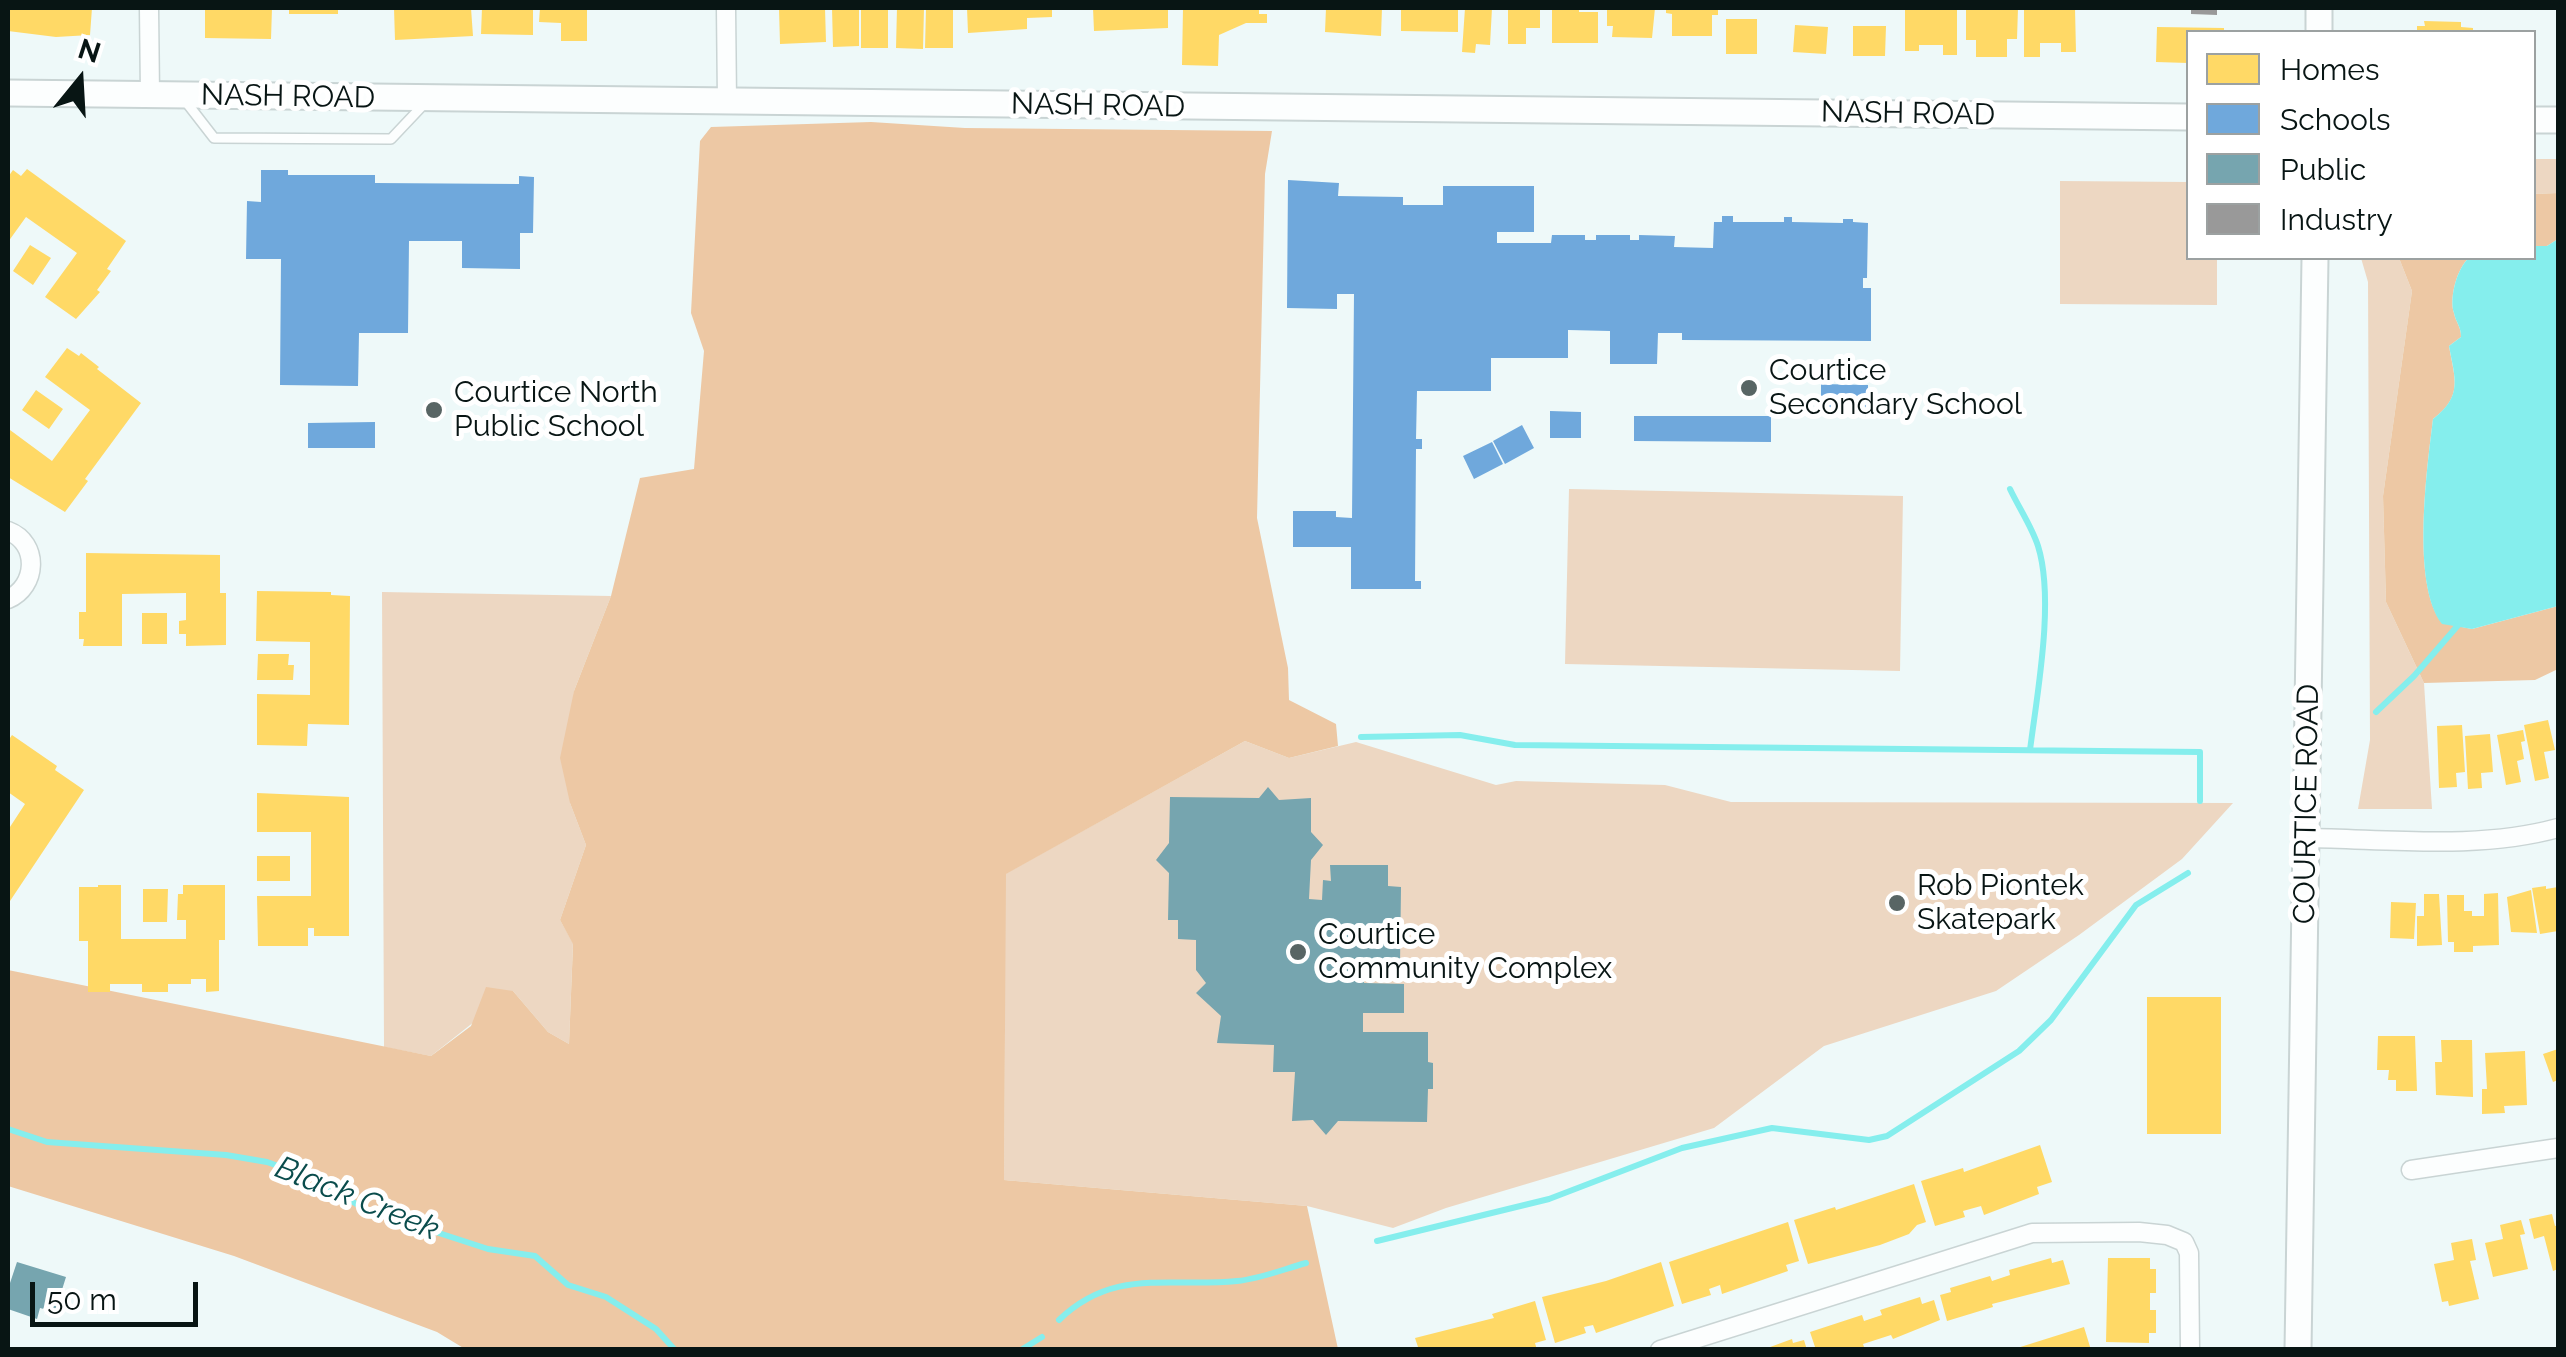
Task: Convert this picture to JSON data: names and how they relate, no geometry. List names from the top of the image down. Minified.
{"streets":{"street":["NASH ROAD","COURTICE ROAD"]},"water":["Black Creek"],"places":["Courtice Secondary School","Courtice North Public School","Rob Piontek Skatepark","Courtice Community Complex"],"legend":["Homes","Schools","Public","Industry"],"scale_bar":"50 m","north":"top"}
